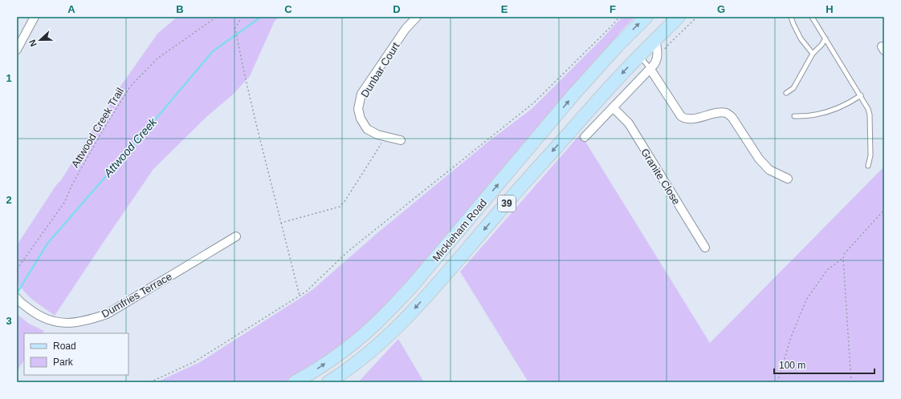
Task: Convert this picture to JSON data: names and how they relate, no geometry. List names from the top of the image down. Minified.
{"streets":{"main road":["39","Mickleham Road"],"street":["Dunbar Court","Granite Close","Dumfries Terrace"],"path":["Attwood Creek Trail"]},"water":["Attwood Creek"],"legend":["Road","Park"],"scale_bar":"100 m","north":"left","grid":{"columns":["A","B","C","D","E","F","G","H"],"rows":["1","2","3"]}}
